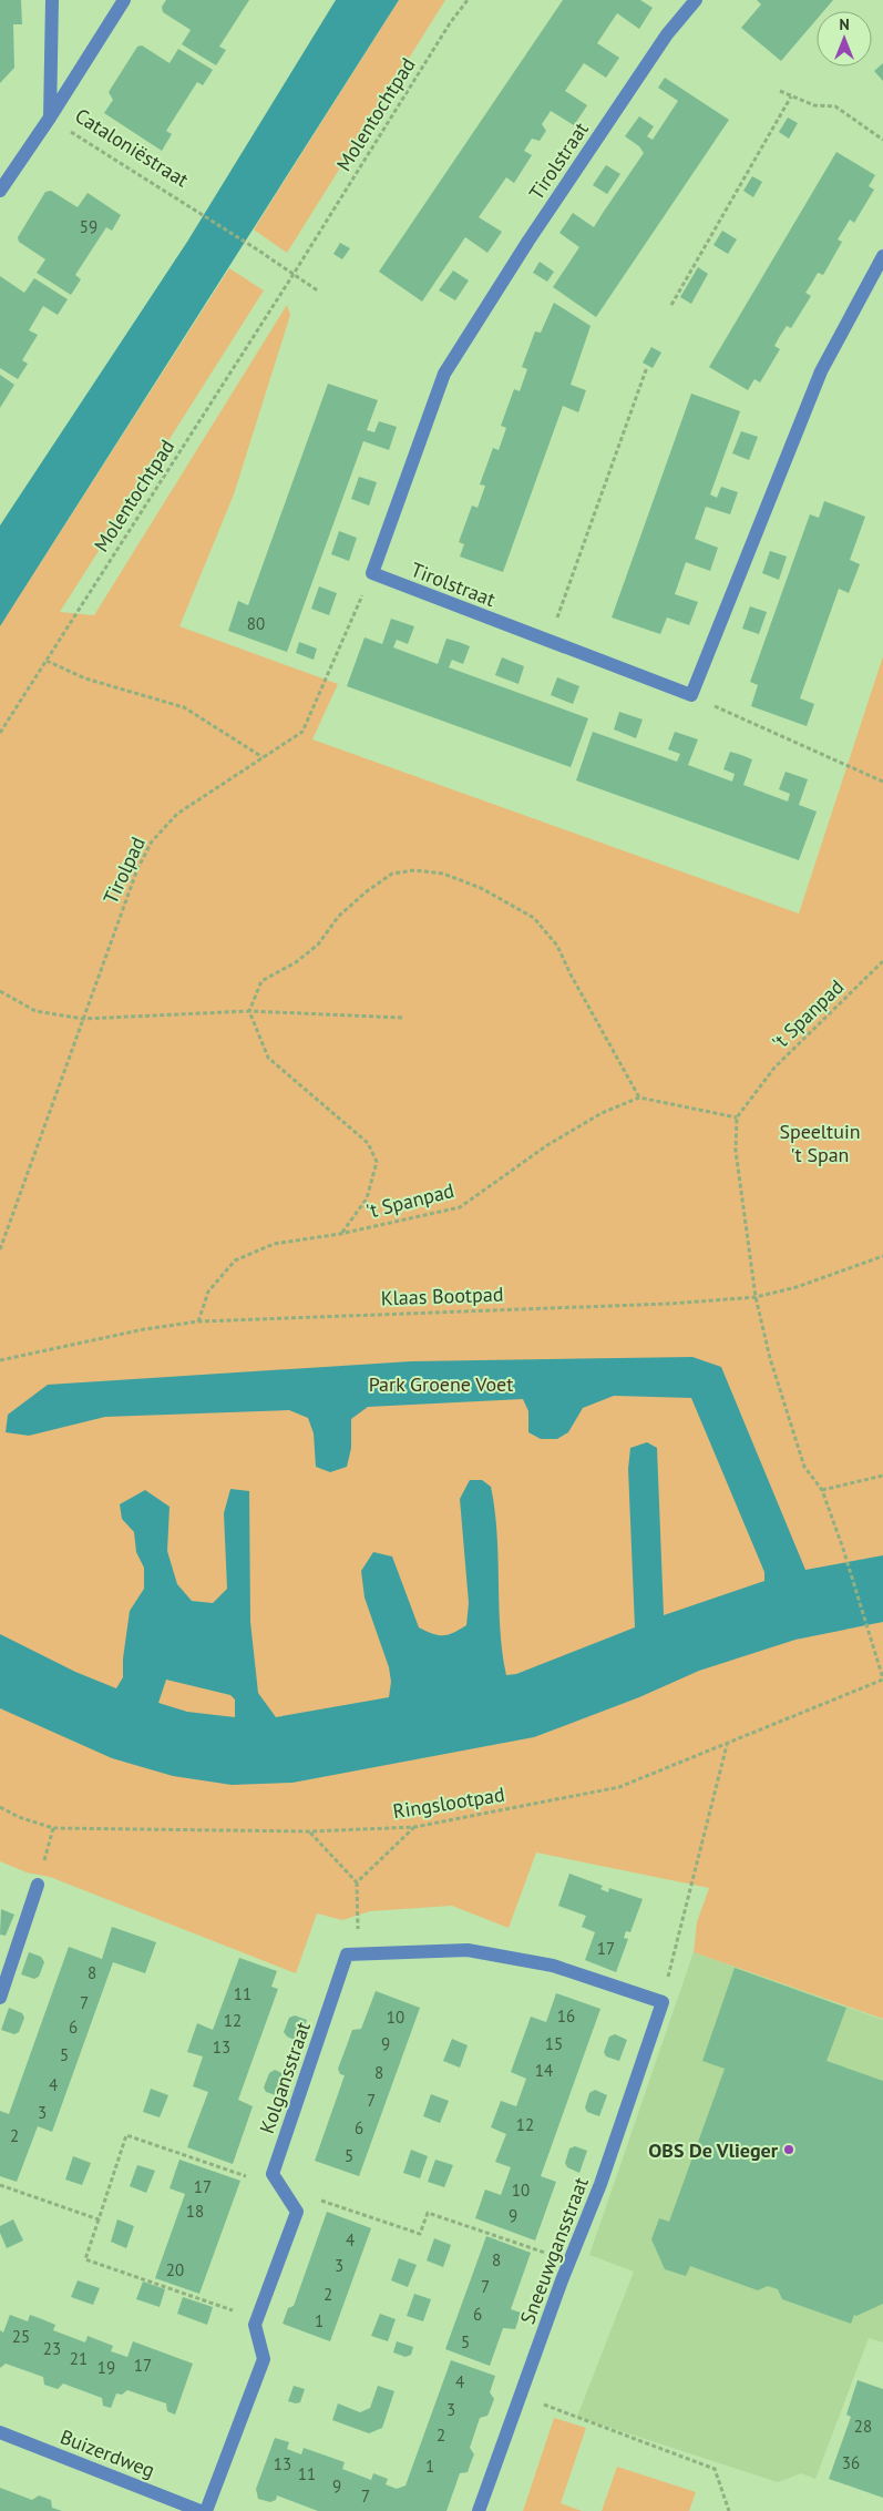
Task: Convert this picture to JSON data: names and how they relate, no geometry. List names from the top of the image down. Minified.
{"streets":{"street":["Cataloniëstraat","Tirolstraat","Kolgansstraat","Sneeuwgansstraat","Buizerdweg"],"path":["Molentochtpad","Tirolpad","'t Spanpad","Klaas Bootpad","Ringslootpad"]},"crossings":[["Molentochtpad","Cataloniëstraat"],["Tirolstraat","Tirolpad"],["'t Spanpad","Klaas Bootpad"]],"parks":["Speeltuin 't Span","Park Groene Voet"],"places":["OBS De Vlieger"],"house_numbers":["59","80","17","8","11","7","16","10","12","6","9","15","13","5","14","8","4","7","3","12","6","2","5","17","10","18","9","4","8","3","20","7","2","6","1","25","5","23","21","17","19","4","3","28","2","36","13","1","11","9","7"],"north":"top"}
